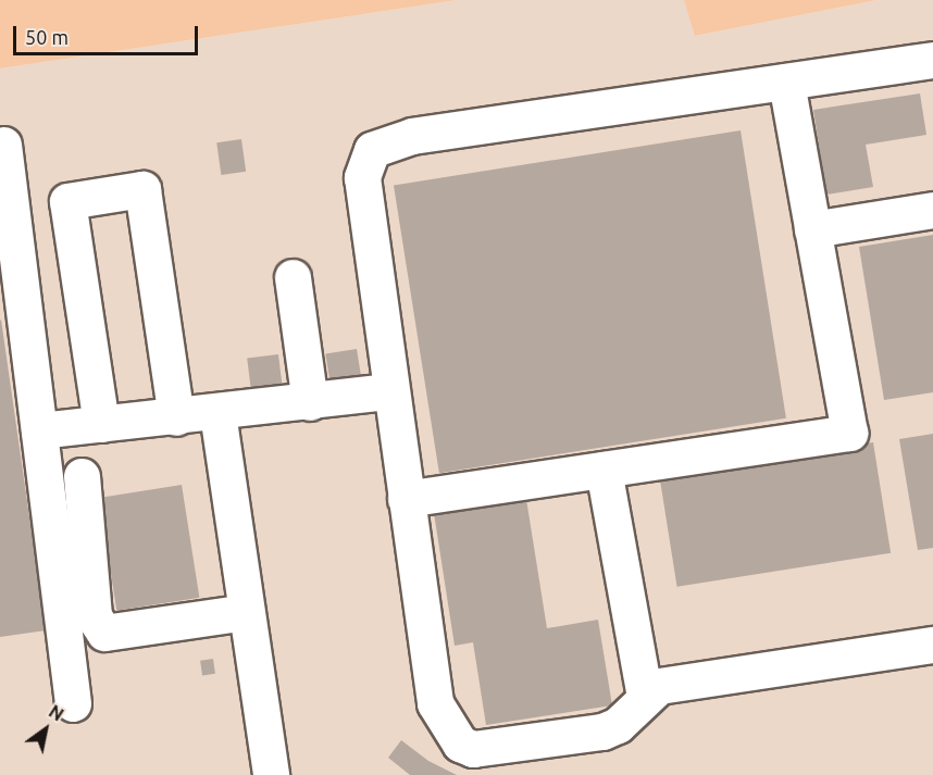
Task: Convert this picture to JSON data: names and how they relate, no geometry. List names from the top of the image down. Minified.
{"scale_bar":"50 m","north":"top right"}
